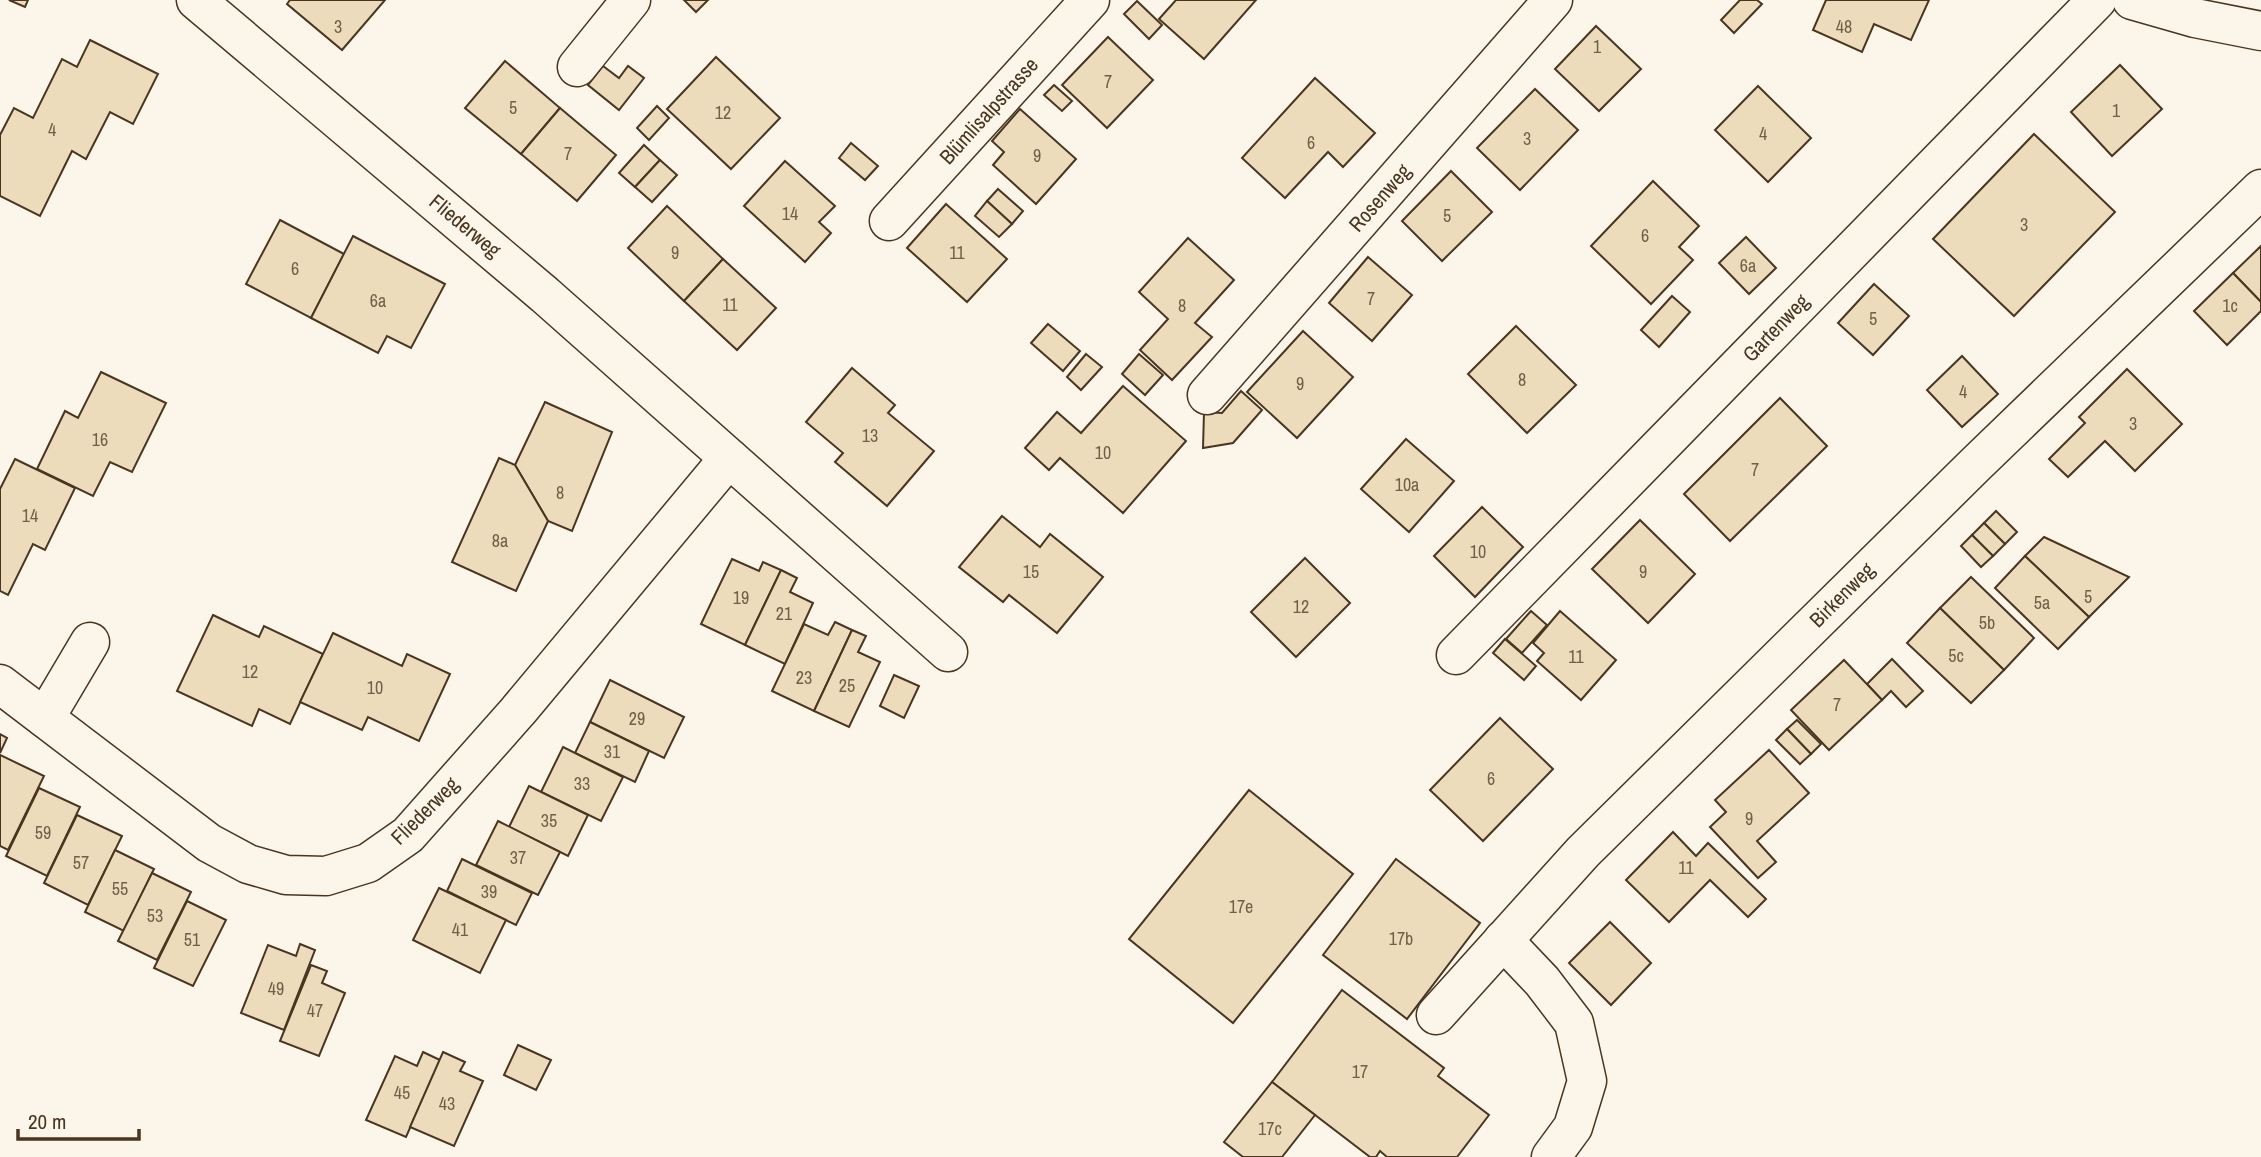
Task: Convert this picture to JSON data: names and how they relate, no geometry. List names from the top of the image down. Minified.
{"streets":{"street":["Blümlisalpstrasse","Rosenweg","Fliederweg","Gartenweg","Birkenweg"]},"house_numbers":["3","48","1","7","5","1","12","4","4","3","6","7","9","14","5","3","6","9","11","6a","6","7","6a","11","8","1c","5","8","9","4","3","13","16","10","7","10a","8","14","8a","10","15","9","5","19","5a","12","21","5b","5c","11","12","23","25","10","7","29","31","6","33","9","35","59","37","57","11","55","39","17e","53","41","17b","51","49","47","17","45","43","17c"],"scale_bar":"20 m"}
